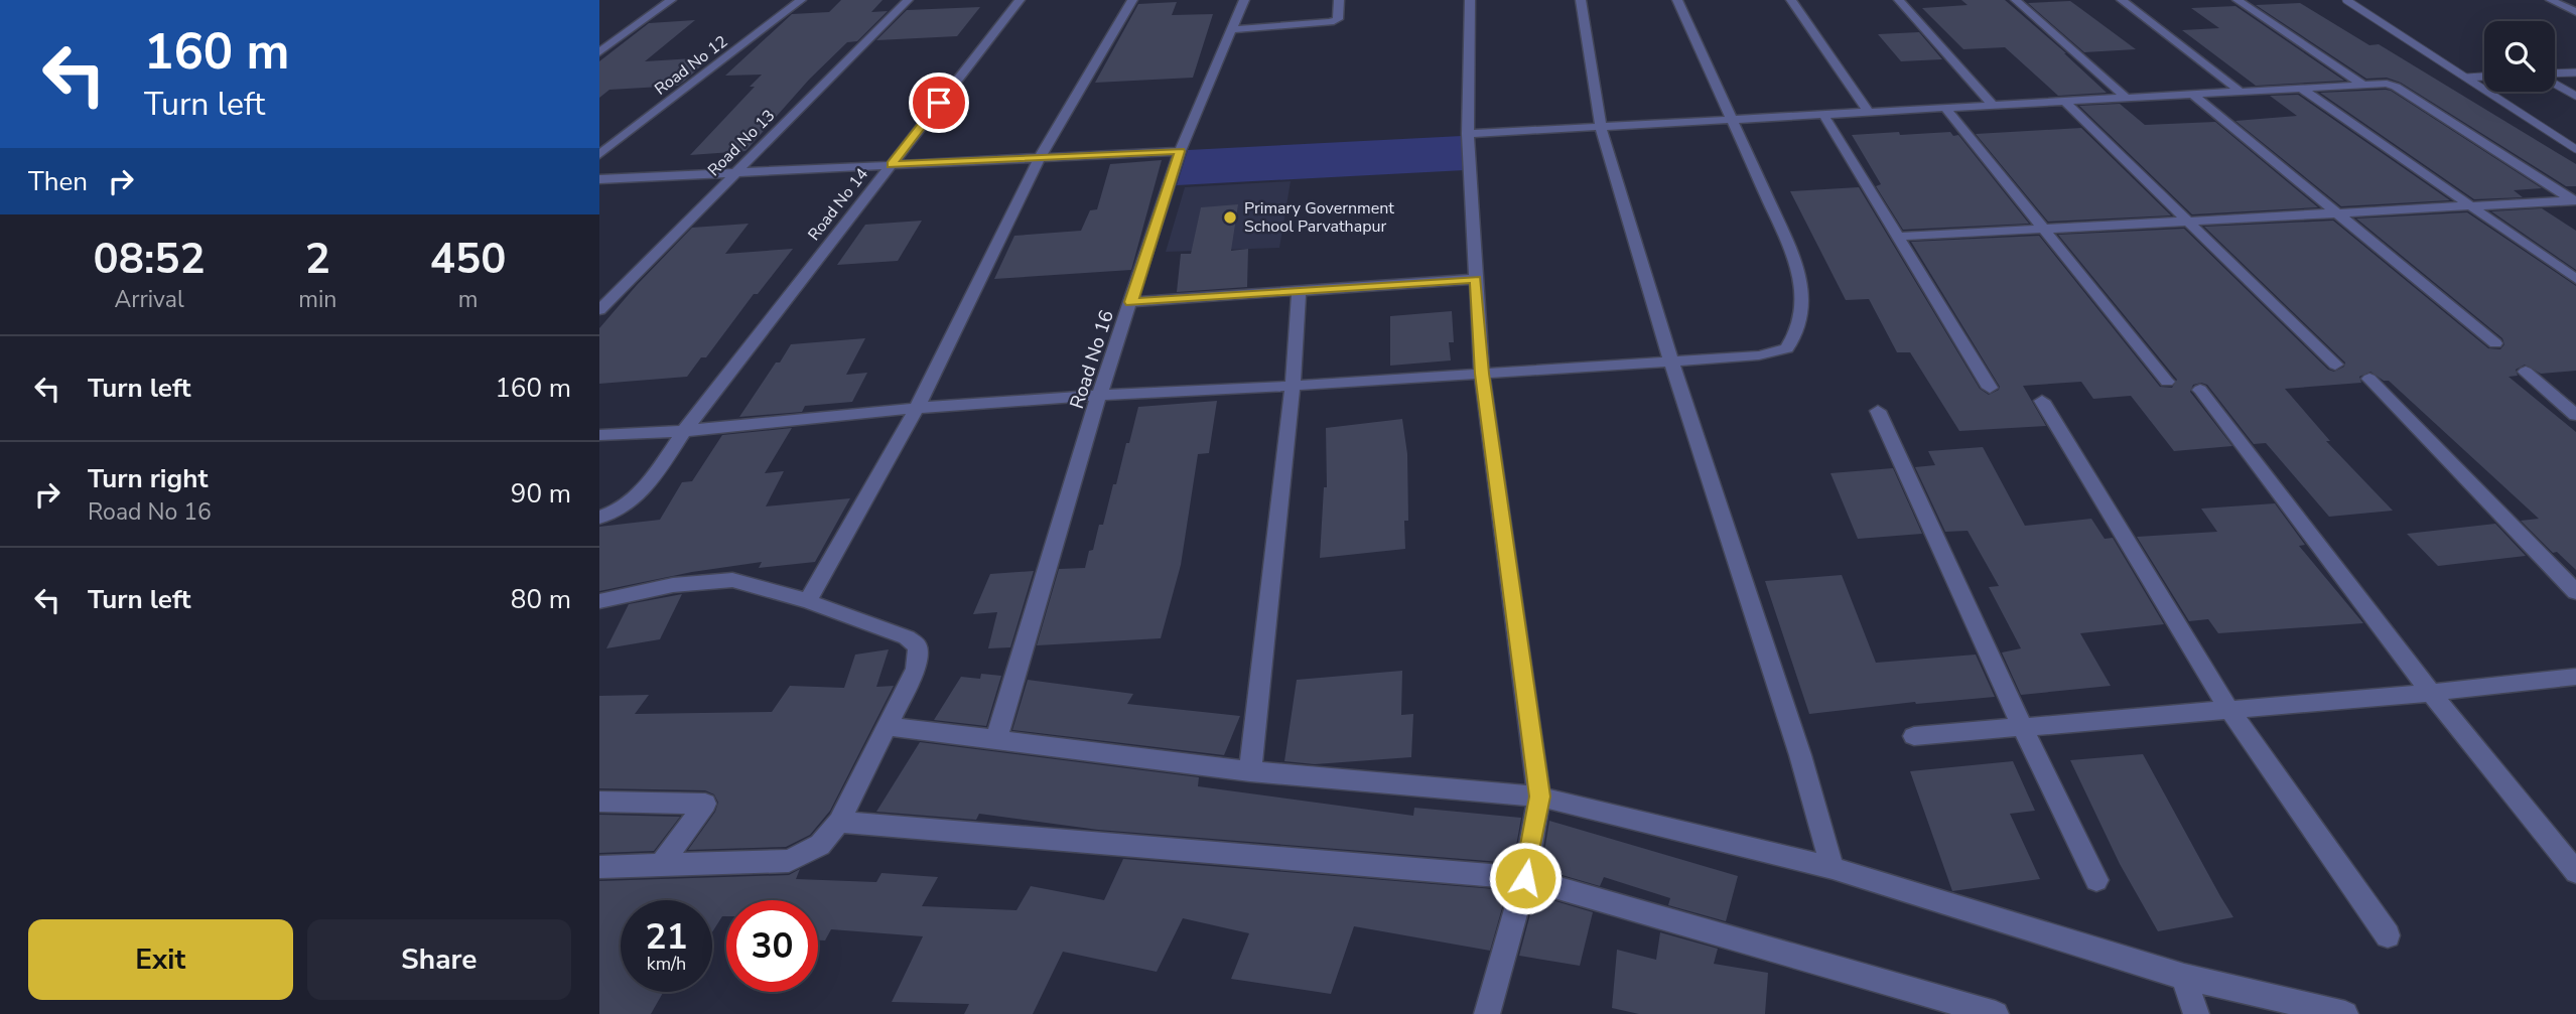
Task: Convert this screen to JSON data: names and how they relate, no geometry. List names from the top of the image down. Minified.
{"streets":{"street":["Road No 12","Road No 13","Road No 14","Road No 16"]},"places":["Primary Government School Parvathapur"],"page":{"turn":["160 m","Turn left"],"then":"Then","eta":["08:52","Arrival","2","min","450","m"],"list":[{"name":"Turn left","value":"160 m"},{"name":"Turn right","note":"Road No 16","value":"90 m"},{"name":"Turn left","value":"80 m"}],"speed":"21 km/h","limit":"30","buttons":["Exit","Share"]}}
